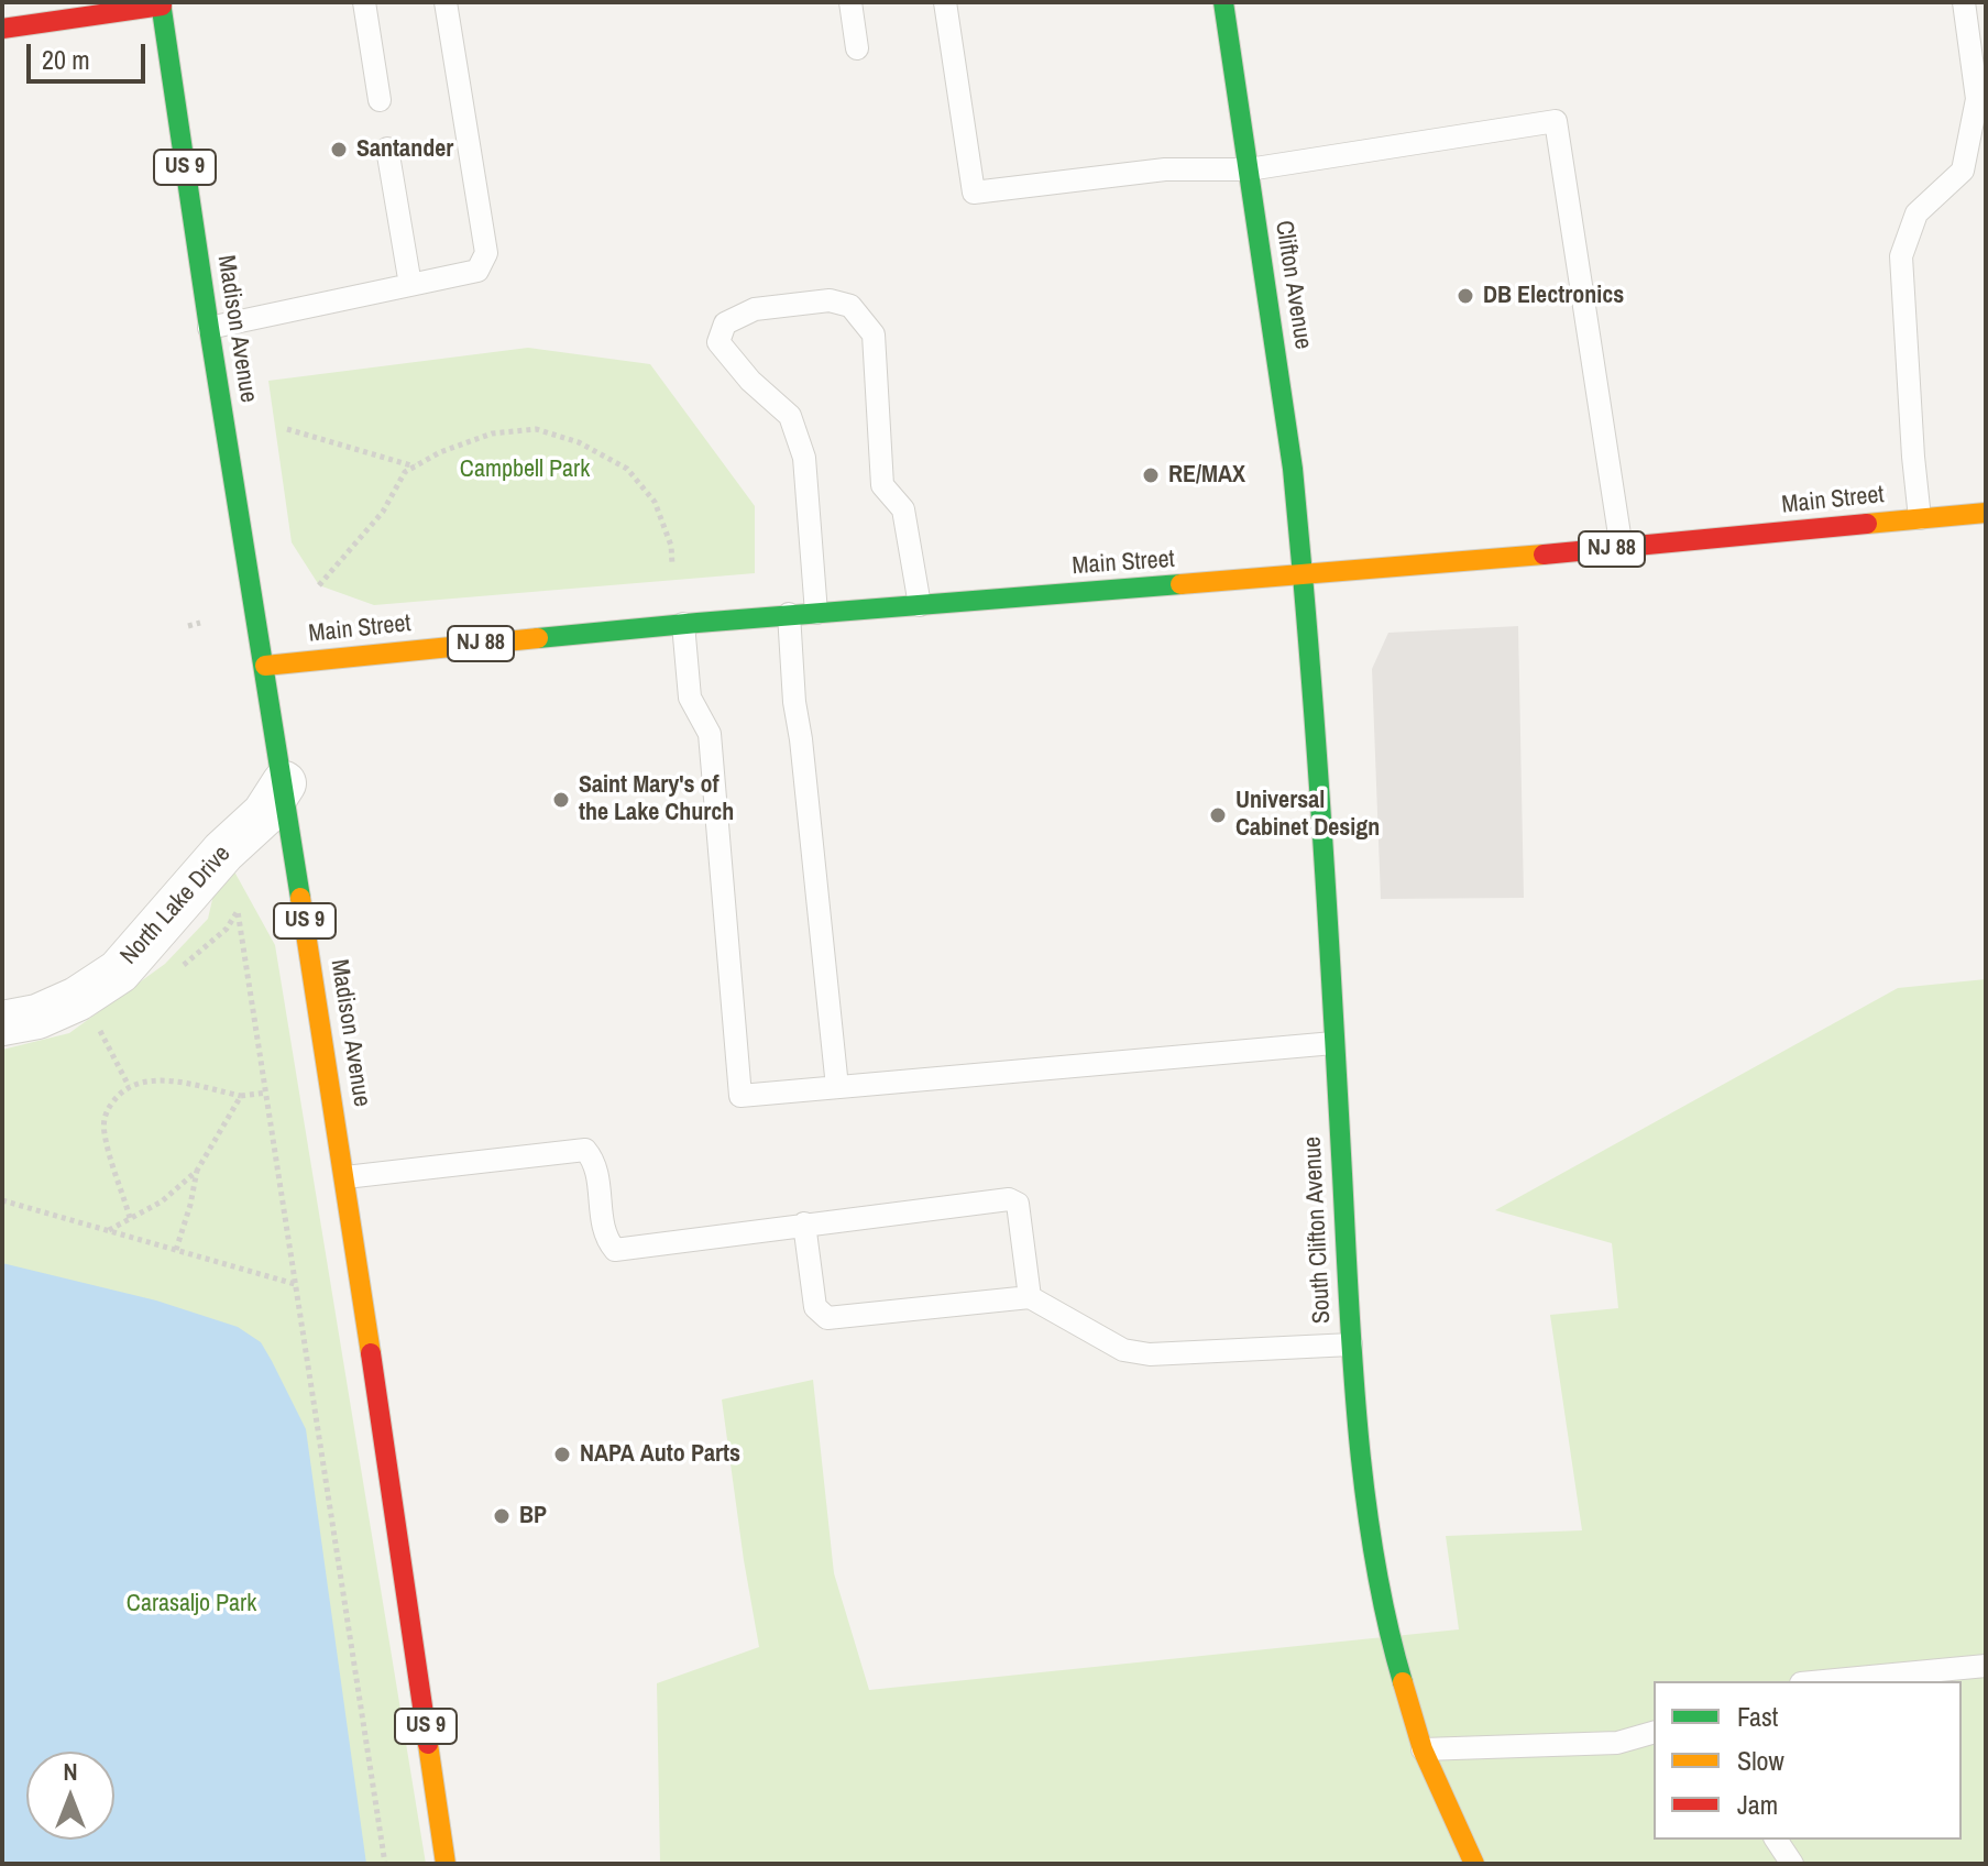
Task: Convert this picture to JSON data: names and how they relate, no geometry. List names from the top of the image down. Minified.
{"streets":{"main road":["US 9","Clifton Avenue","Madison Avenue","Main Street","NJ 88","South Clifton Avenue"],"street":["North Lake Drive"]},"crossings":[["Clifton Avenue","Main Street"],["Clifton Avenue","South Clifton Avenue"],["Madison Avenue","Main Street"],["Madison Avenue","North Lake Drive"],["Main Street","South Clifton Avenue"]],"parks":["Campbell Park","Carasaljo Park"],"places":["Santander","DB Electronics","RE/MAX","Saint Mary's of the Lake Church","Universal Cabinet Design","NAPA Auto Parts","BP"],"legend":["Fast","Slow","Jam"],"scale_bar":"20 m","north":"top"}
